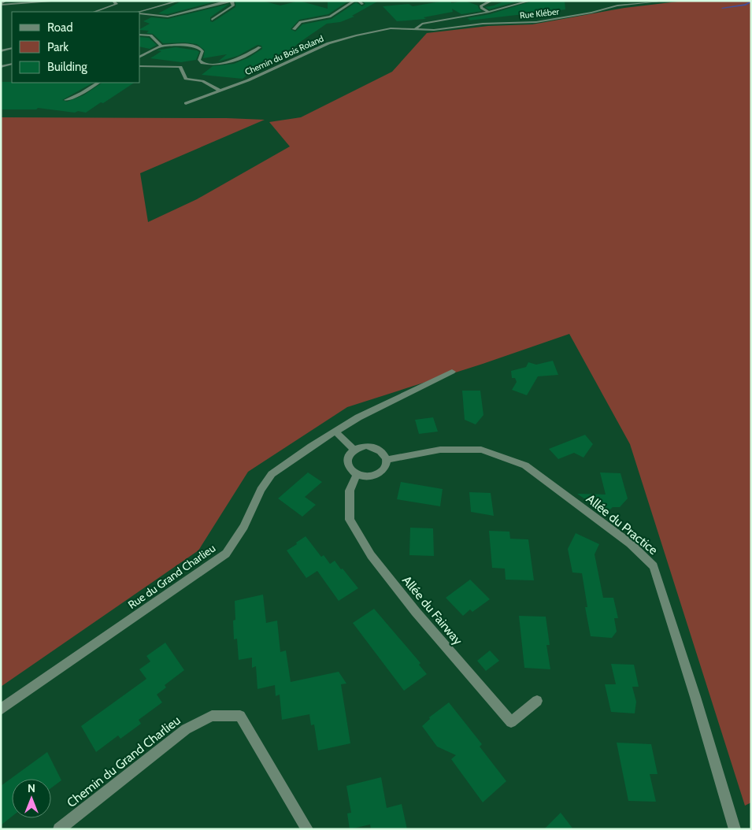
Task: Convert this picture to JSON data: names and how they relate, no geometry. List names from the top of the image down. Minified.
{"streets":{"street":["Rue Kléber","Chemin du Bois Roland","Allée du Practice","Rue du Grand Charlieu","Allée du Fairway","Chemin du Grand Charlieu"]},"crossings":[["Rue Kléber","Chemin du Bois Roland"],["Allée du Practice","Allée du Fairway"]],"legend":["Road","Park","Building"],"north":"top"}
